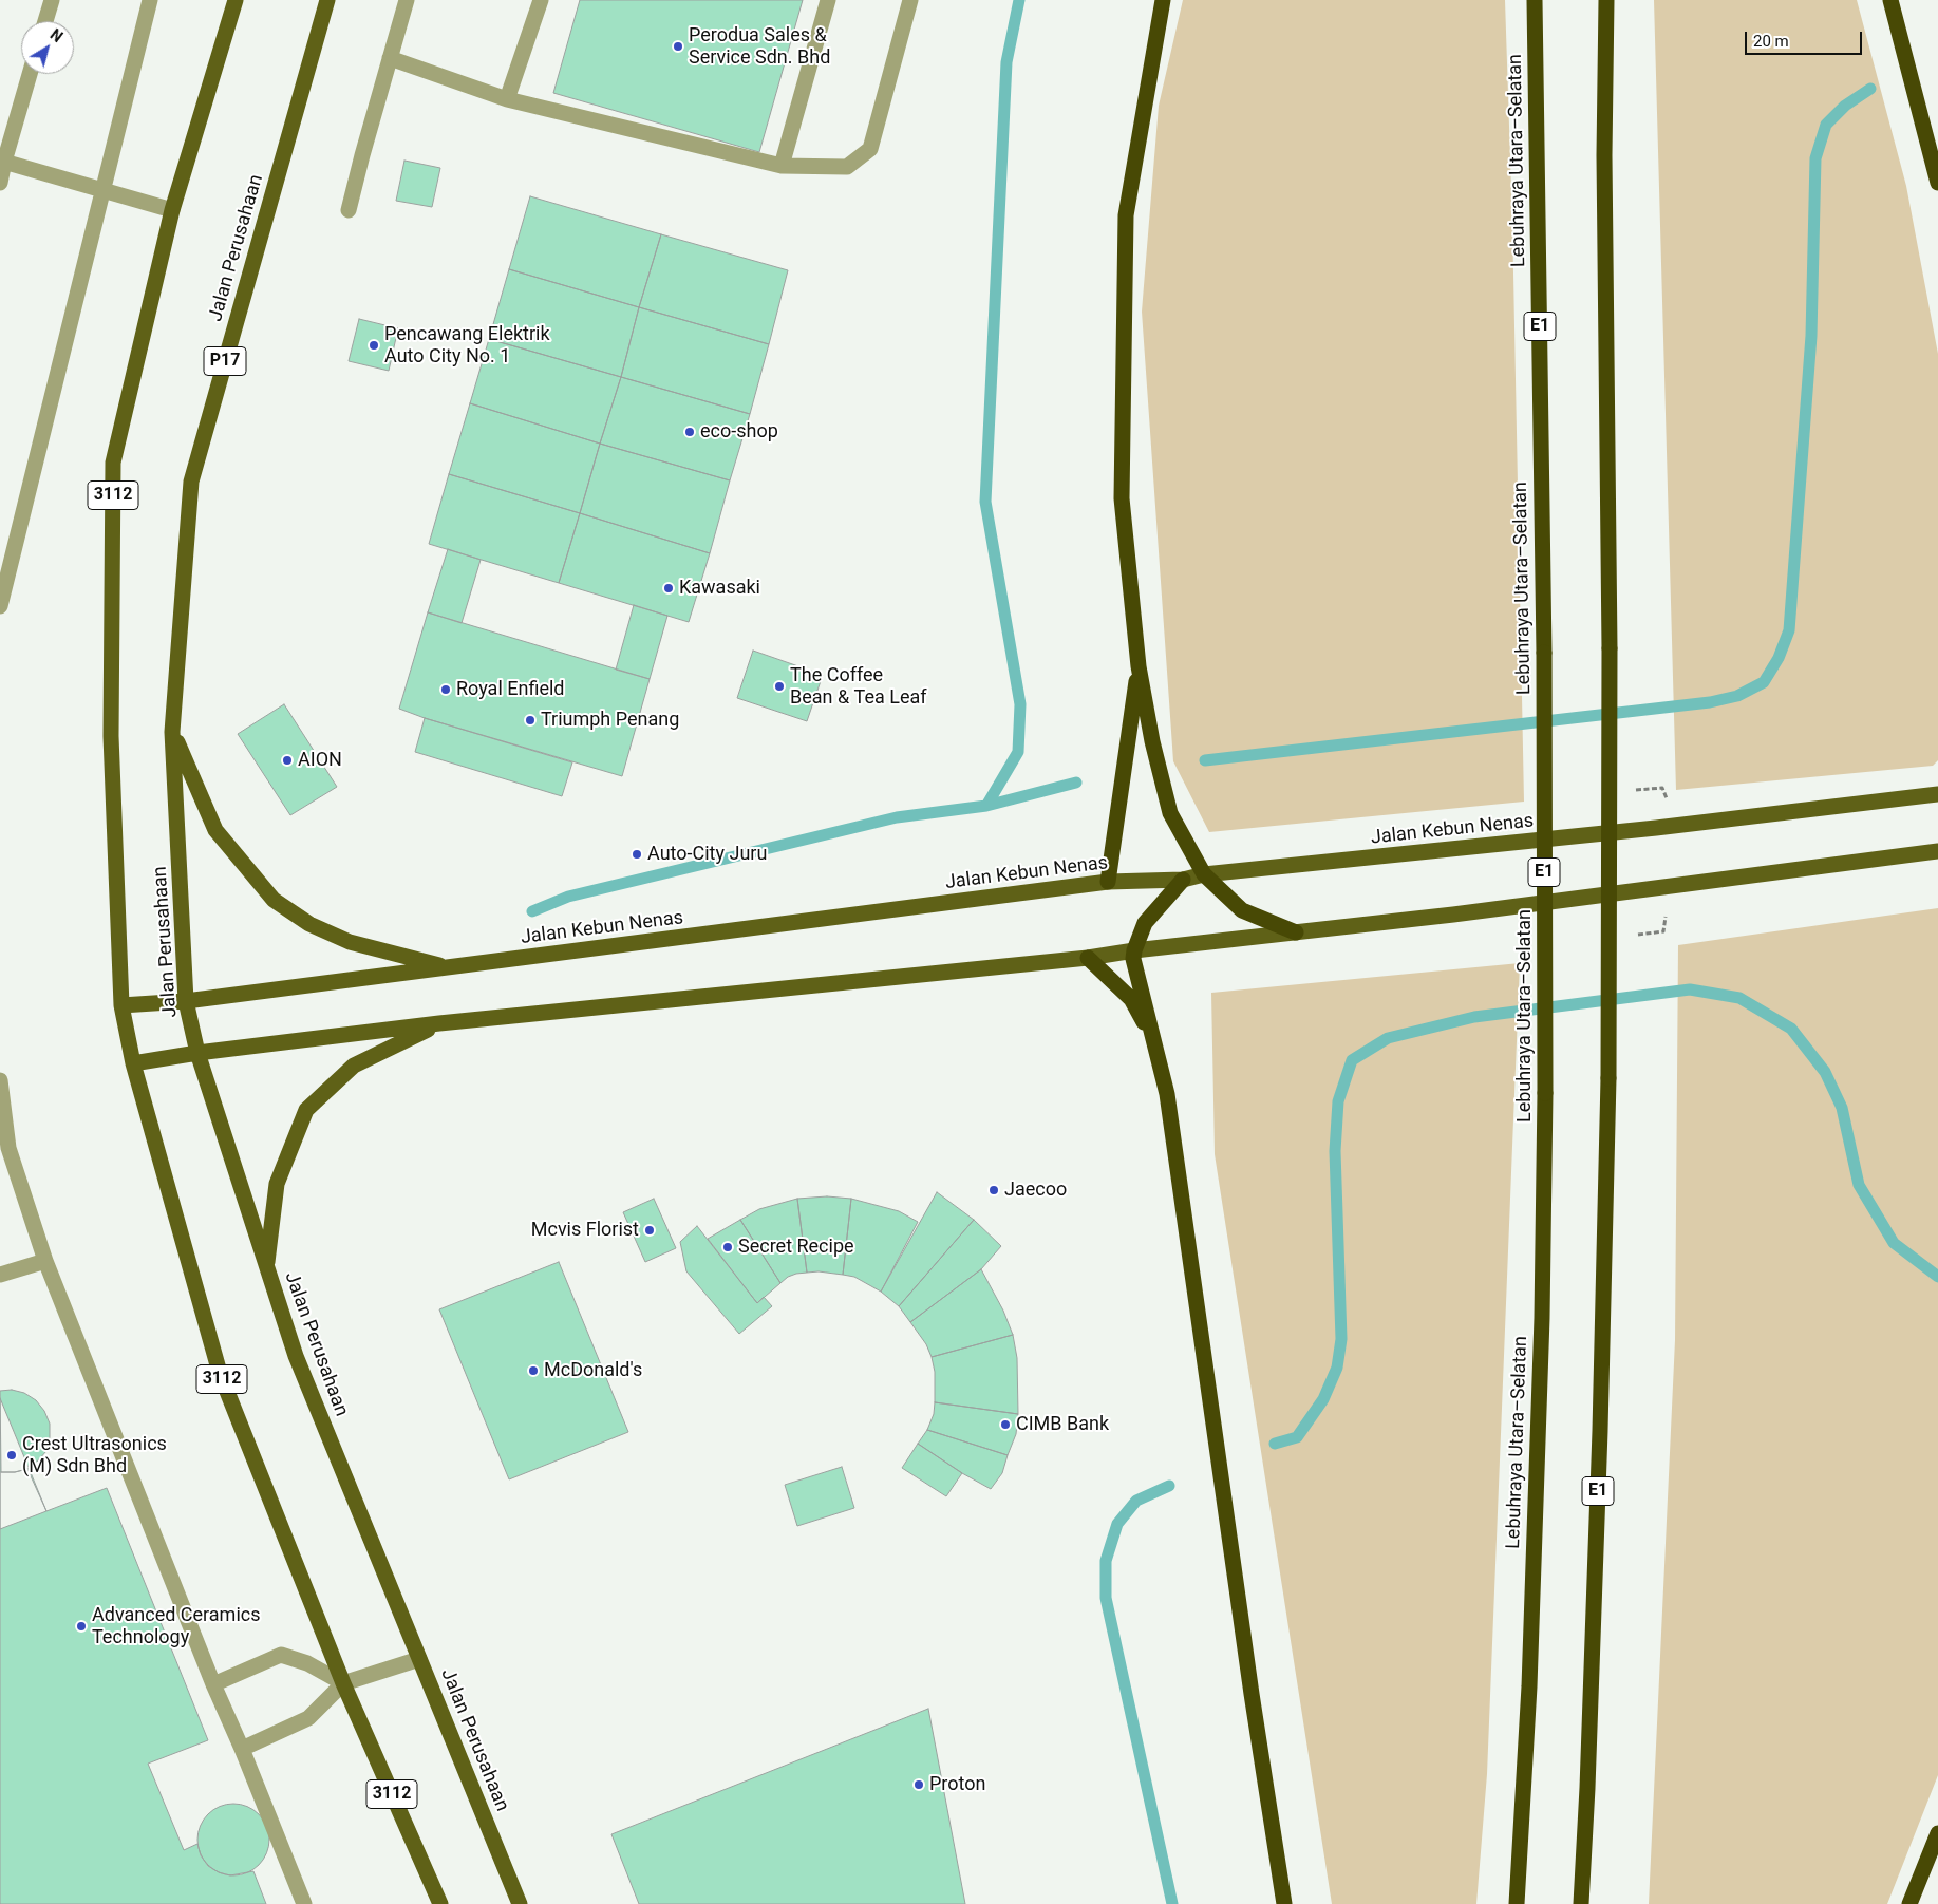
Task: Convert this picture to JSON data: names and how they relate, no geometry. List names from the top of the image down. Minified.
{"streets":{"highway":["Lebuhraya Utara–Selatan","E1"],"main road":["Jalan Perusahaan","P17","3112","Jalan Kebun Nenas"]},"crossings":[["Jalan Perusahaan","Jalan Kebun Nenas"],["3112","Jalan Kebun Nenas"]],"places":["Perodua Sales & Service Sdn. Bhd","Pencawang Elektrik Auto City No. 1","eco-shop","Kawasaki","The Coffee Bean & Tea Leaf","Royal Enfield","Triumph Penang","AION","Auto-City Juru","Jaecoo","Mcvis Florist","Secret Recipe","McDonald's","CIMB Bank","Crest Ultrasonics (M) Sdn Bhd","Advanced Ceramics Technology","Proton"],"scale_bar":"20 m","north":"top right"}
